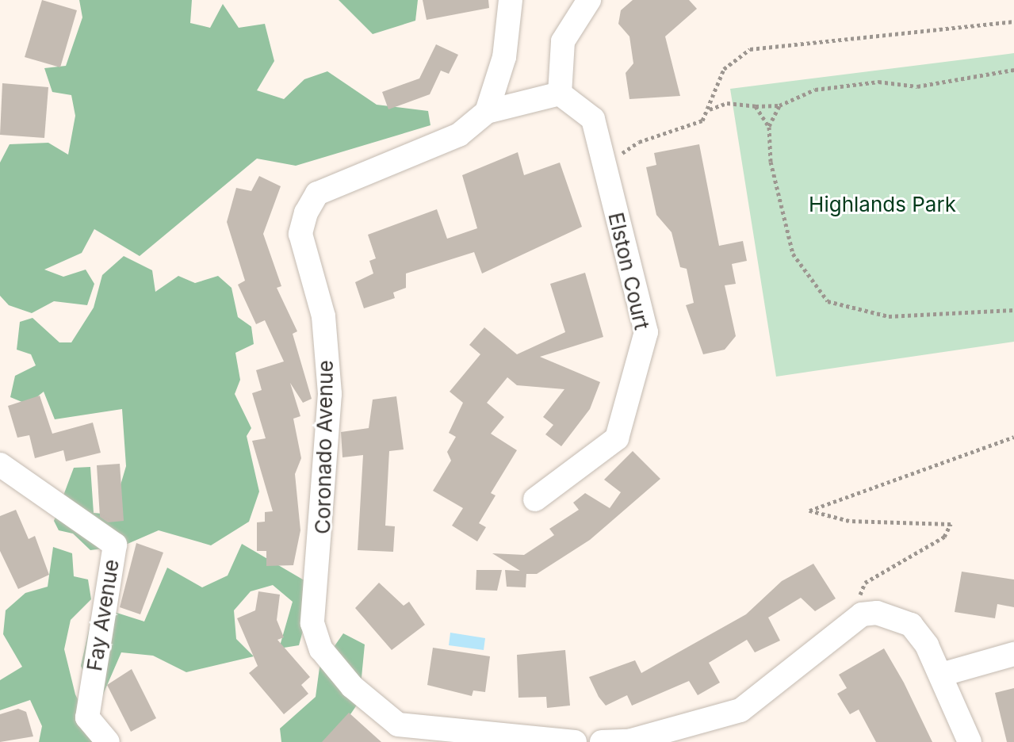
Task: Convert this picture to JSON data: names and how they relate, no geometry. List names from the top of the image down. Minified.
{"streets":{"street":["Elston Court","Coronado Avenue","Fay Avenue"]},"parks":["Highlands Park"]}
